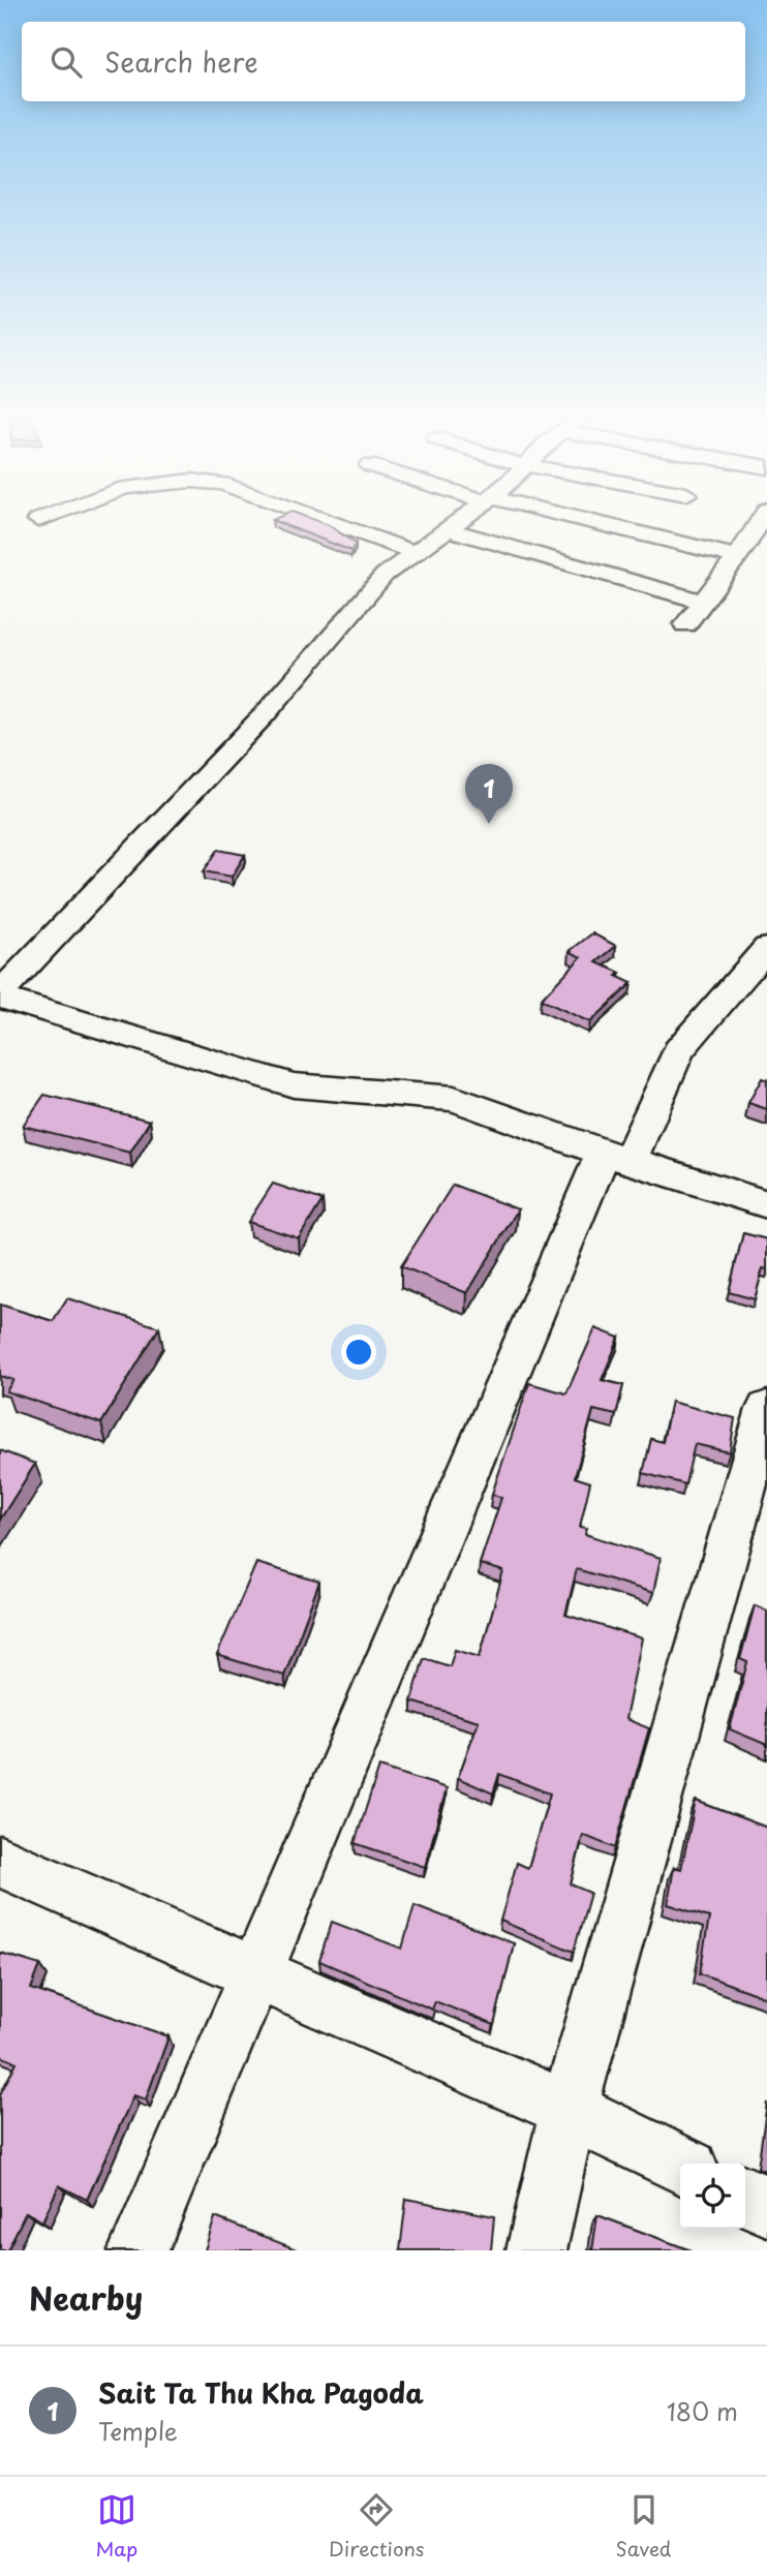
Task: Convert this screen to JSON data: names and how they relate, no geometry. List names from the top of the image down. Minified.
{"page":{"search":"Search here","pins":"1","heading":"Nearby","list":[{"mark":"1","name":"Sait Ta Thu Kha Pagoda","note":"Temple","value":"180 m"}],"nav":["Map","Directions","Saved"]}}
